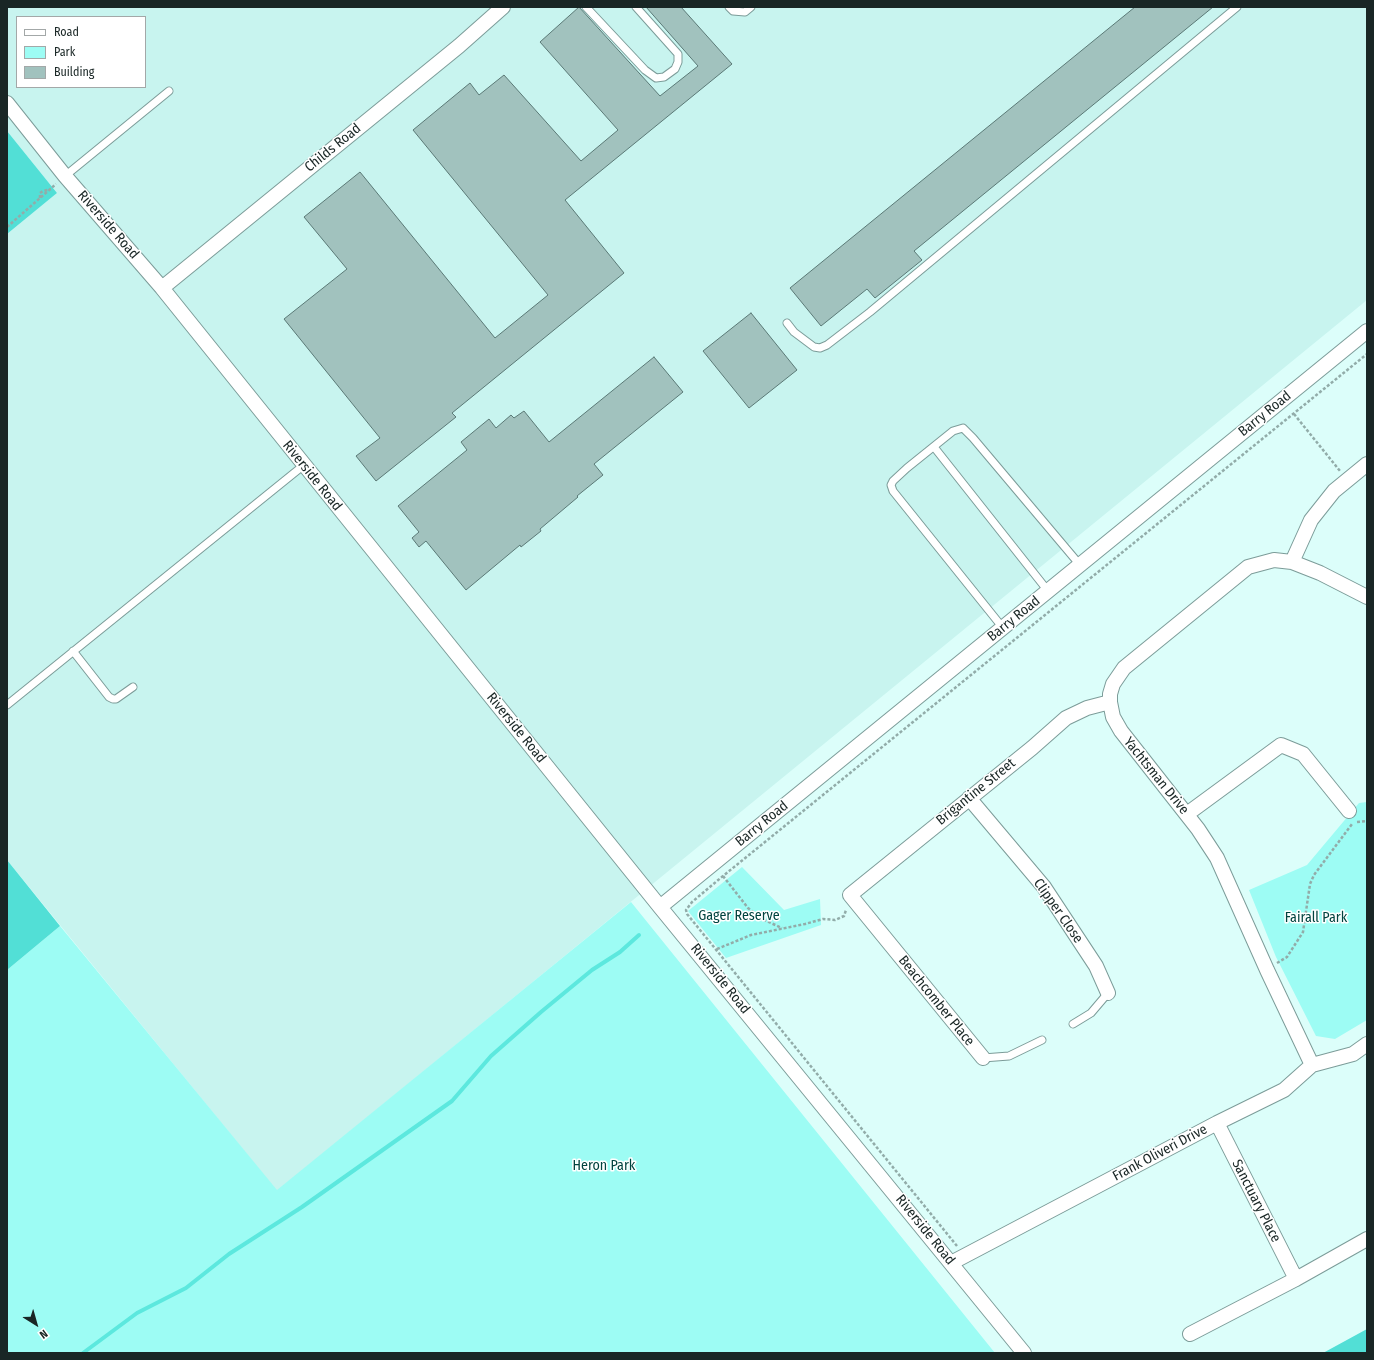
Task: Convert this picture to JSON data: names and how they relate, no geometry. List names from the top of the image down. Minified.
{"streets":{"street":["Childs Road","Riverside Road","Barry Road","Yachtsman Drive","Brigantine Street","Clipper Close","Beachcomber Place","Frank Oliveri Drive","Sanctuary Place"]},"crossings":[["Childs Road","Riverside Road"],["Riverside Road","Barry Road"],["Riverside Road","Frank Oliveri Drive"],["Yachtsman Drive","Brigantine Street"],["Yachtsman Drive","Frank Oliveri Drive"],["Brigantine Street","Clipper Close"],["Brigantine Street","Beachcomber Place"],["Frank Oliveri Drive","Sanctuary Place"]],"parks":["Gager Reserve","Fairall Park","Heron Park"],"legend":["Road","Park","Building"],"north":"bottom right"}
